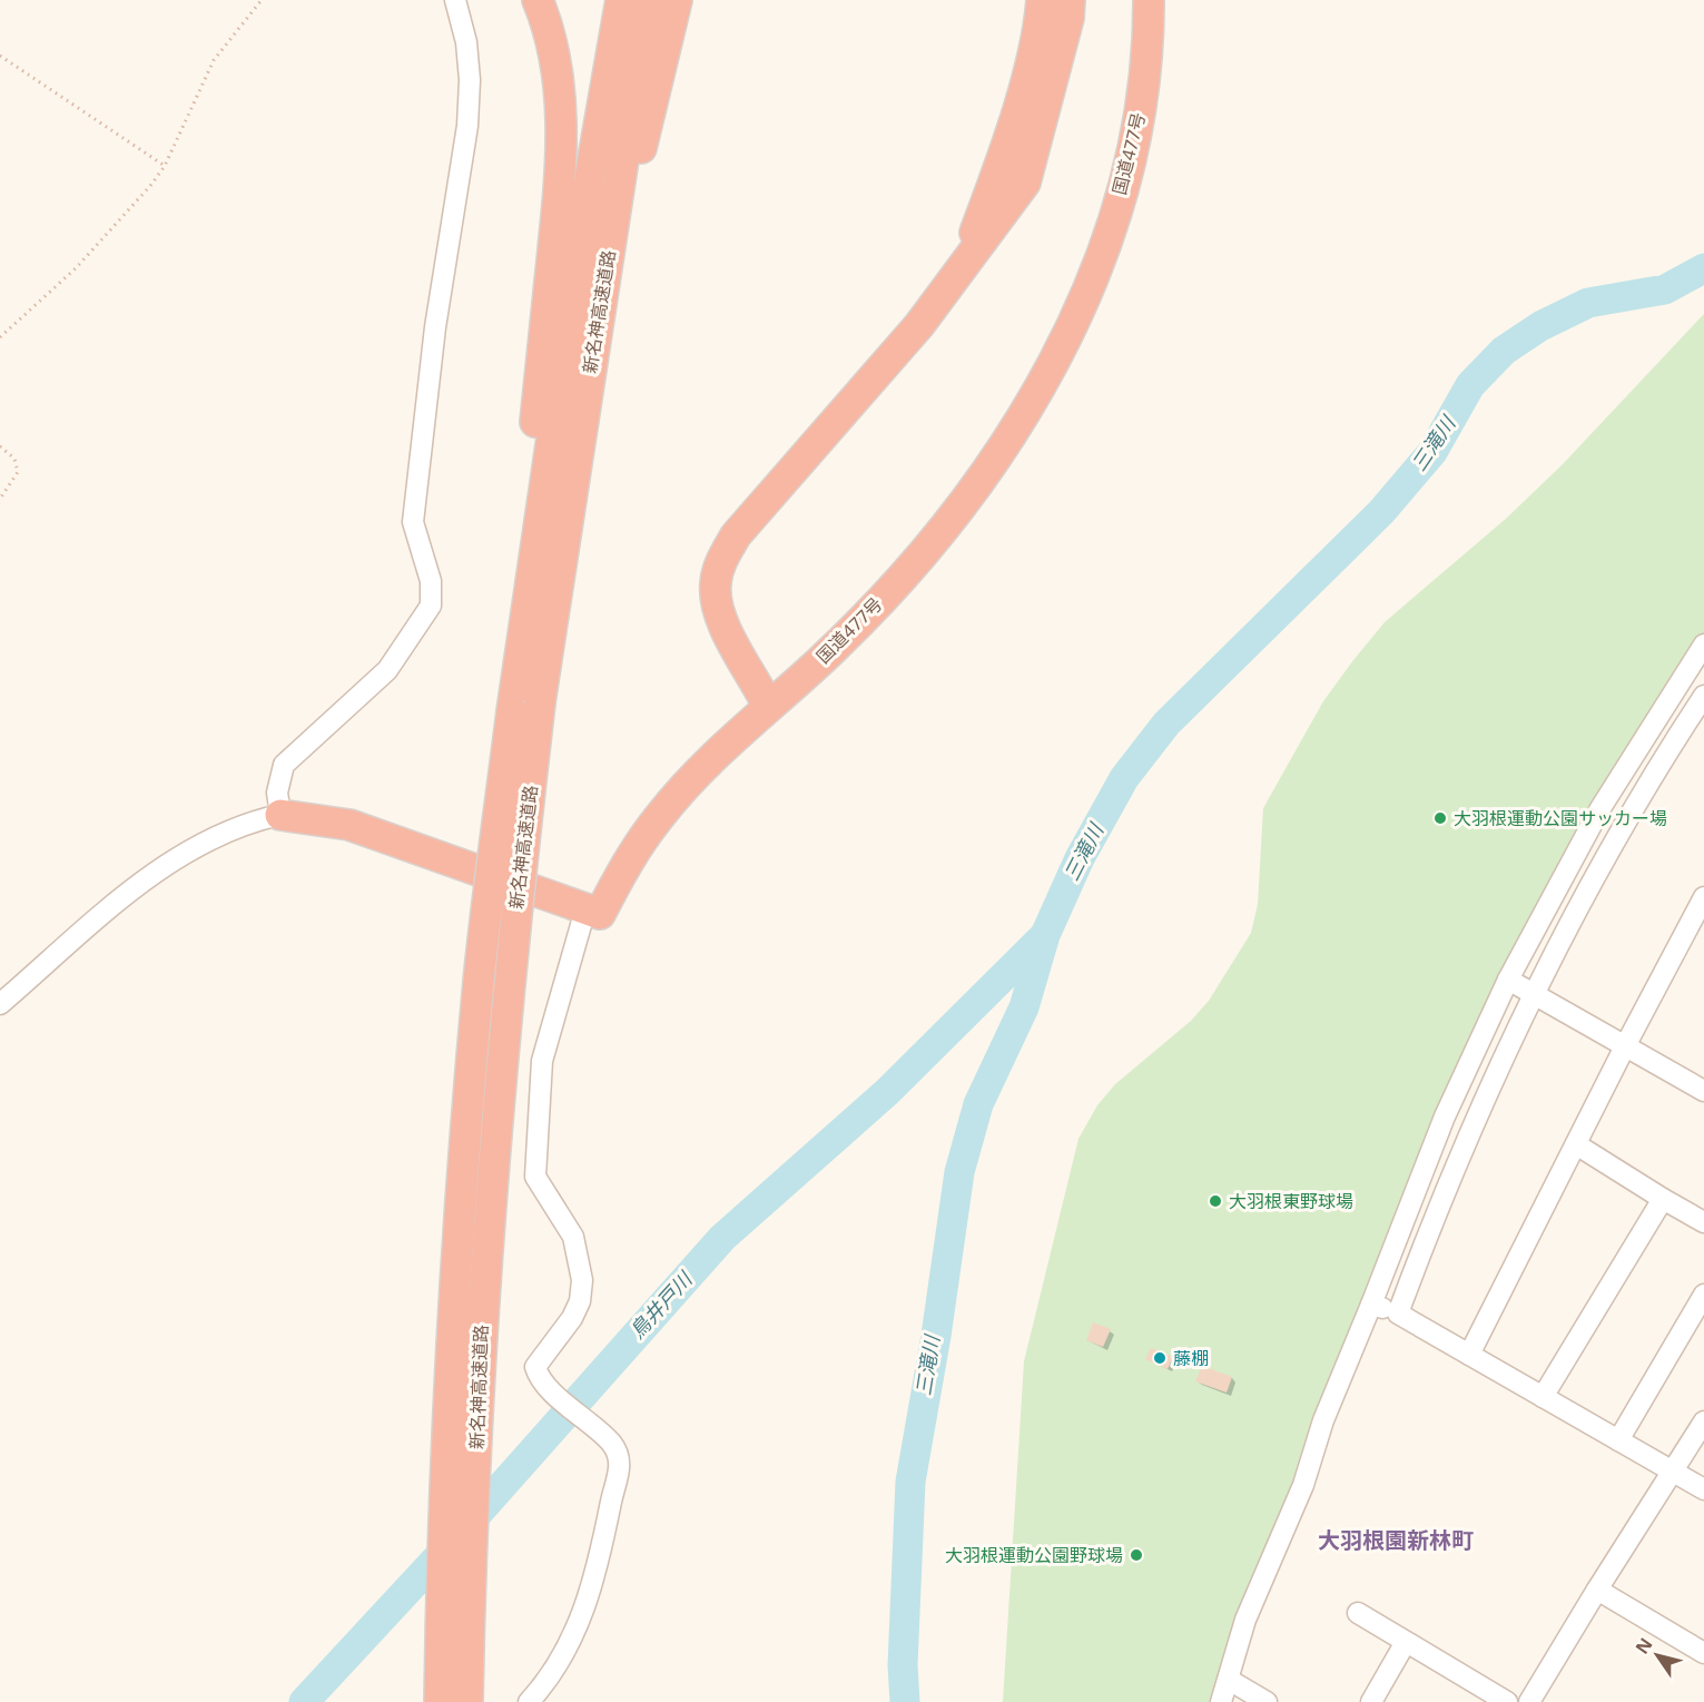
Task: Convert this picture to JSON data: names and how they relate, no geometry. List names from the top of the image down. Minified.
{"streets":{"highway":["国道477号","新名神高速道路"]},"districts":["大羽根園新林町"],"water":["三滝川","鳥井戸川"],"places":["大羽根運動公園サッカー場","大羽根東野球場","藤棚","大羽根運動公園野球場"],"north":"top left"}
